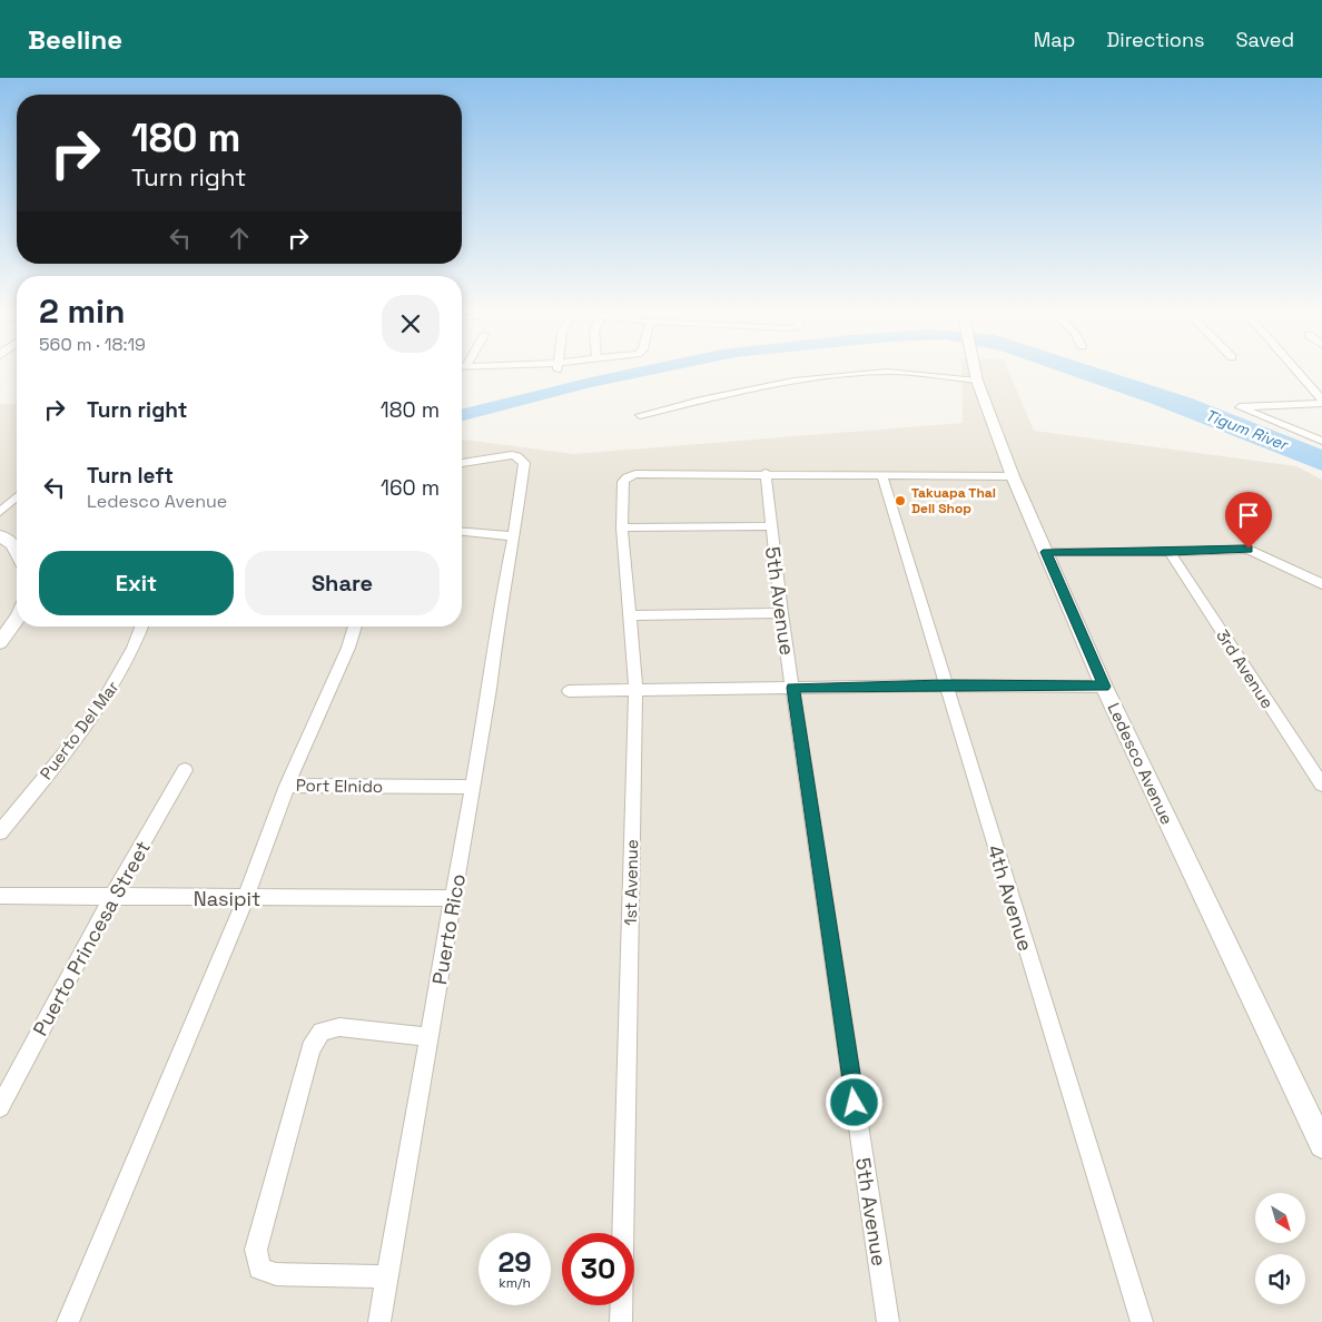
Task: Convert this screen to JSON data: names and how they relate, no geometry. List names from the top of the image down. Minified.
{"streets":{"street":["5th Avenue","3rd Avenue","Puerto Del Mar","Ledesco Avenue","Port Elnido","1st Avenue","Nasipit","4th Avenue","Puerto Rico","Puerto Princesa Street"]},"crossings":[["5th Avenue","1st Avenue"],["Port Elnido","Puerto Rico"],["Nasipit","Puerto Rico"],["Nasipit","Puerto Princesa Street"]],"water":["Tigum River"],"places":["Takuapa Thai Deli Shop"],"north":"bottom right","page":{"header":"Beeline","nav":["Map","Directions","Saved"],"turn":["180 m","Turn right"],"heading":["2 min","560 m · 18:19"],"list":[{"name":"Turn right","value":"180 m"},{"name":"Turn left","note":"Ledesco Avenue","value":"160 m"}],"buttons":["Exit","Share"],"speed":"29 km/h","limit":"30"}}
